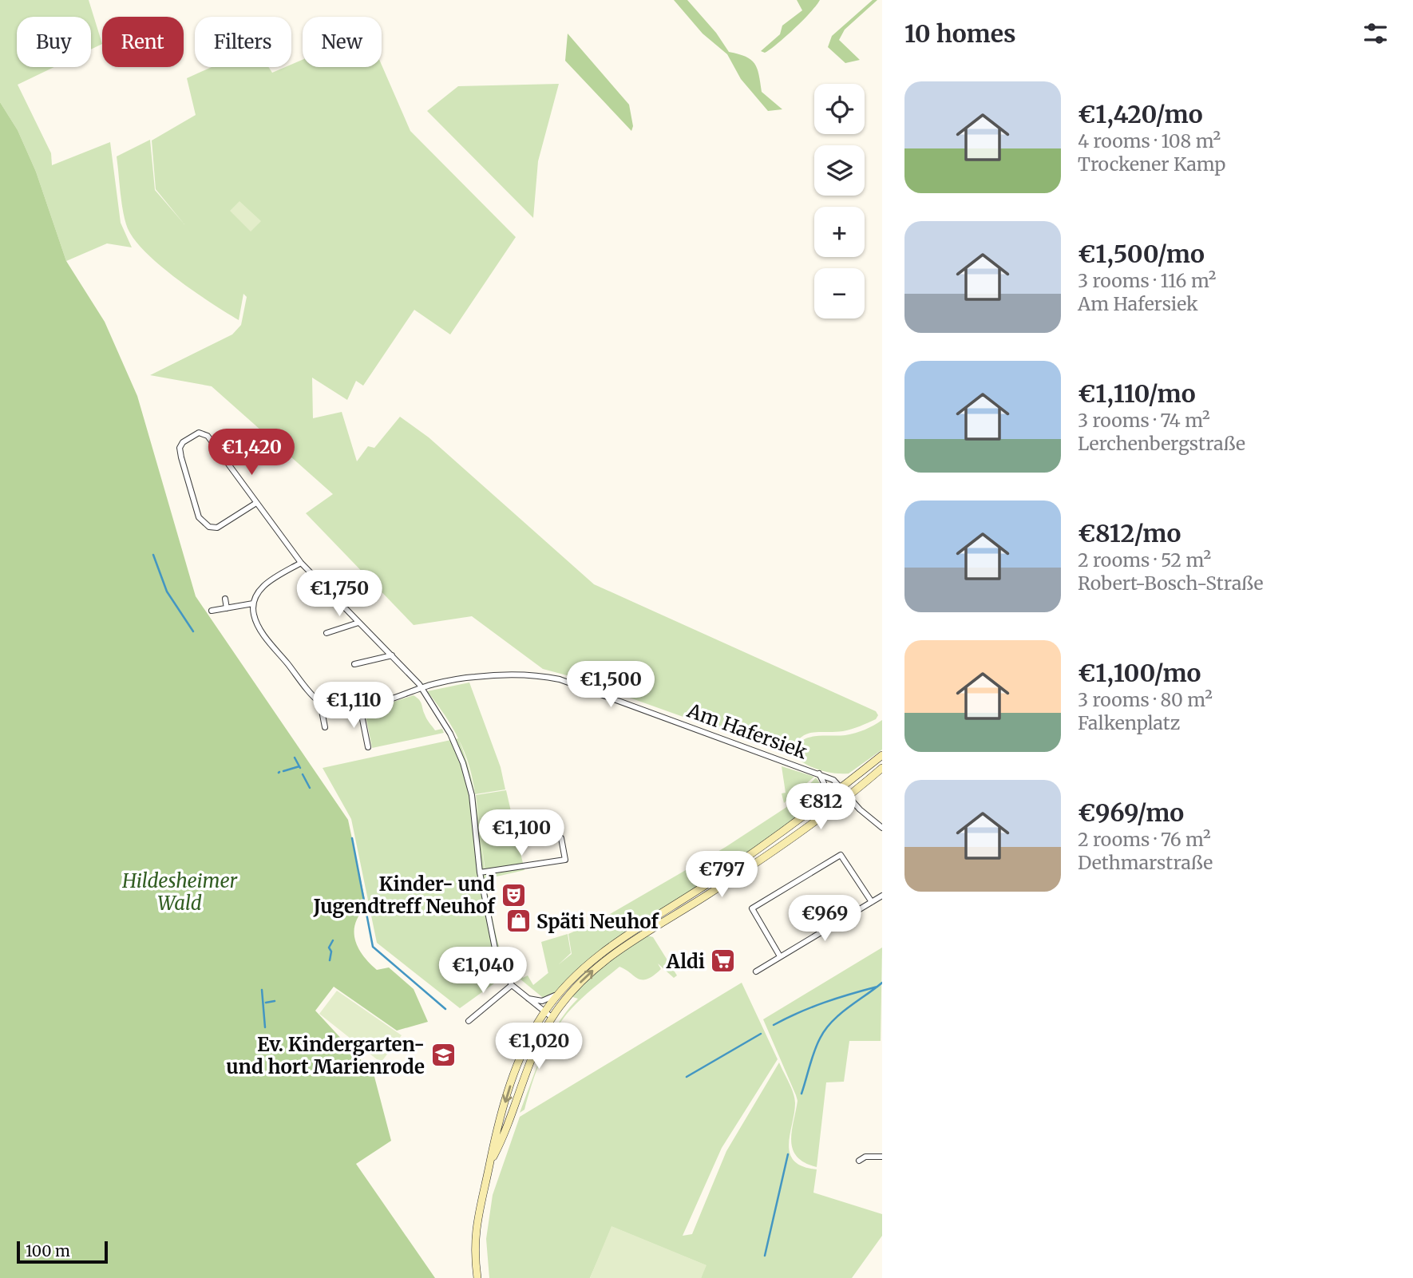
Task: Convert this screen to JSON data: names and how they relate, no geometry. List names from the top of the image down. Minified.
{"streets":{"street":["Am Hafersiek"]},"parks":["Hildesheimer Wald"],"places":{"theatre":["Kinder- und Jugendtreff Neuhof"],"shop":["Späti Neuhof"],"supermarket":["Aldi"],"school or university":["Ev. Kindergarten- und hort Marienrode"]},"scale_bar":"100 m","page":{"heading":"10 homes","chip":["Buy","Rent","Filters","New"],"list":[{"name":"€1,420/mo","note":"4 rooms · 108 m² · Trockener Kamp"},{"name":"€1,500/mo","note":"3 rooms · 116 m² · Am Hafersiek"},{"name":"€1,110/mo","note":"3 rooms · 74 m² · Lerchenbergstraße"},{"name":"€812/mo","note":"2 rooms · 52 m² · Robert-Bosch-Straße"},{"name":"€1,100/mo","note":"3 rooms · 80 m² · Falkenplatz"},{"name":"€969/mo","note":"2 rooms · 76 m² · Dethmarstraße"}],"map_buttons":["+","−"],"price":["€1,420","€1,750","€1,500","€1,110","€812","€1,100","€797","€969","€1,040","€1,020"],"scale":"100 m"}}
